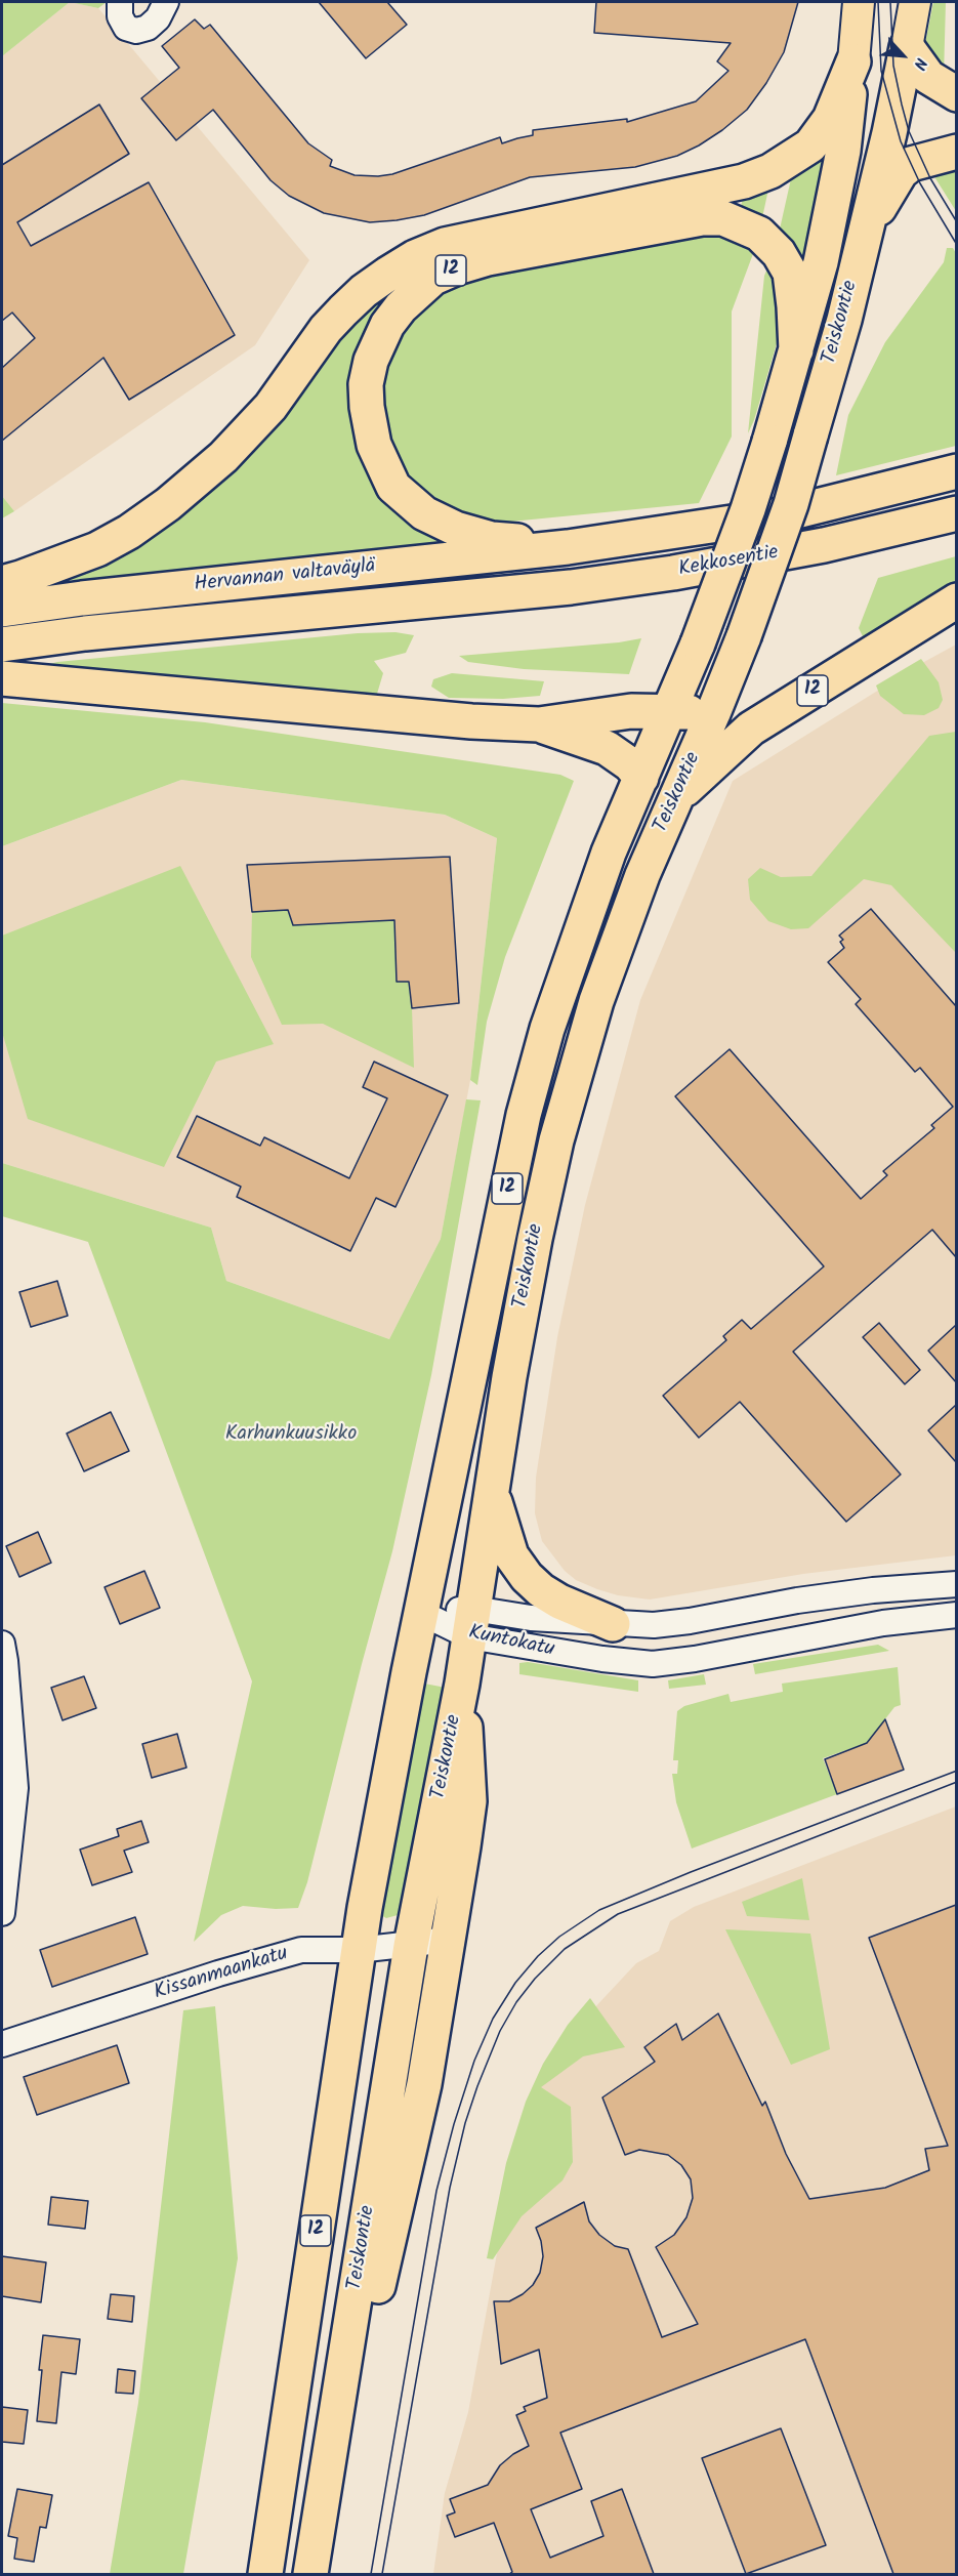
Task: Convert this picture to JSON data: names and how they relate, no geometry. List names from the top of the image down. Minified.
{"streets":{"highway":["12","Teiskontie","Kekkosentie","Hervannan valtaväylä"],"street":["Kuntokatu","Kissanmaankatu"]},"crossings":[["12","Teiskontie"],["12","Kekkosentie"],["12","Hervannan valtaväylä"],["12","Kissanmaankatu"],["Teiskontie","Kuntokatu"],["Teiskontie","Kissanmaankatu"],["Kekkosentie","Hervannan valtaväylä"]],"parks":["Karhunkuusikko"],"north":"bottom right"}
